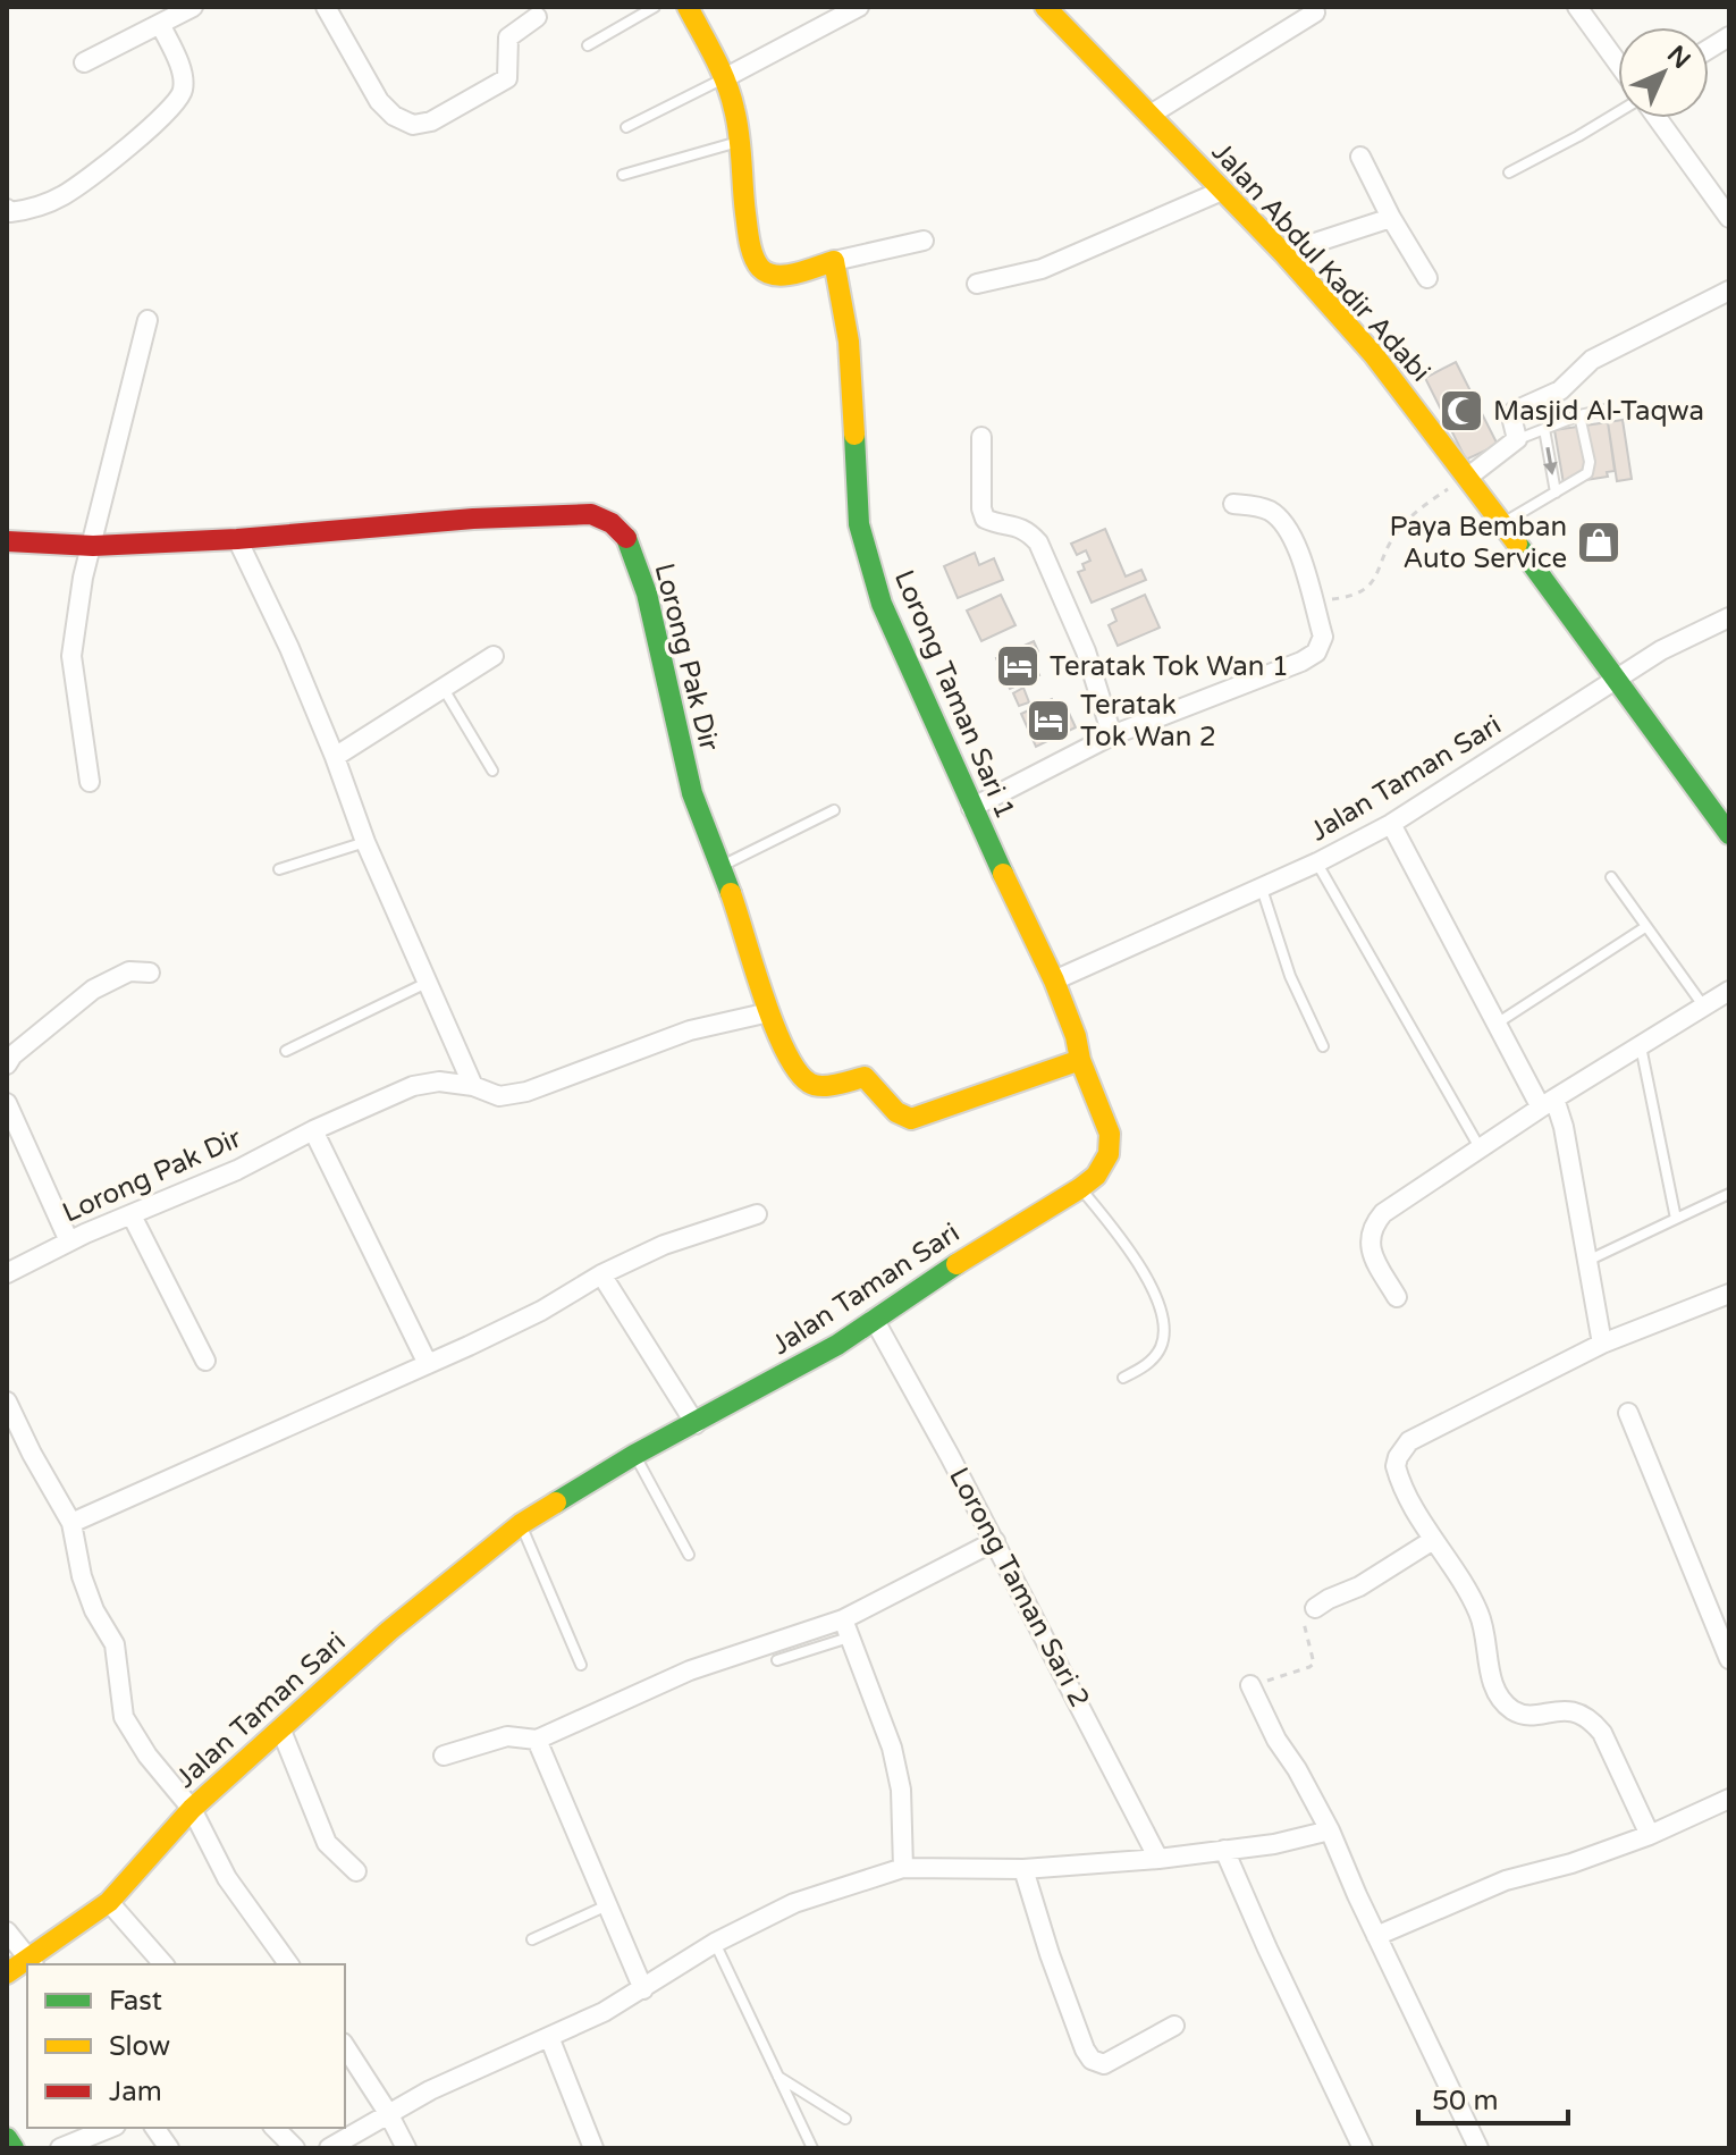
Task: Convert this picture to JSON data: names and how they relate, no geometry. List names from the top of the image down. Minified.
{"streets":{"street":["Jalan Abdul Kadir Adabi","Lorong Pak Dir","Lorong Taman Sari 1","Jalan Taman Sari","Lorong Taman Sari 2"]},"crossings":[["Jalan Abdul Kadir Adabi","Jalan Taman Sari"],["Lorong Pak Dir","Jalan Taman Sari"],["Lorong Taman Sari 1","Jalan Taman Sari"],["Jalan Taman Sari","Lorong Taman Sari 2"]],"places":{"mosque":["Masjid Al-Taqwa"],"shop":["Paya Bemban Auto Service"],"hotel":["Teratak Tok Wan 1","Teratak Tok Wan 2"]},"legend":["Fast","Slow","Jam"],"scale_bar":"50 m","north":"top right"}
